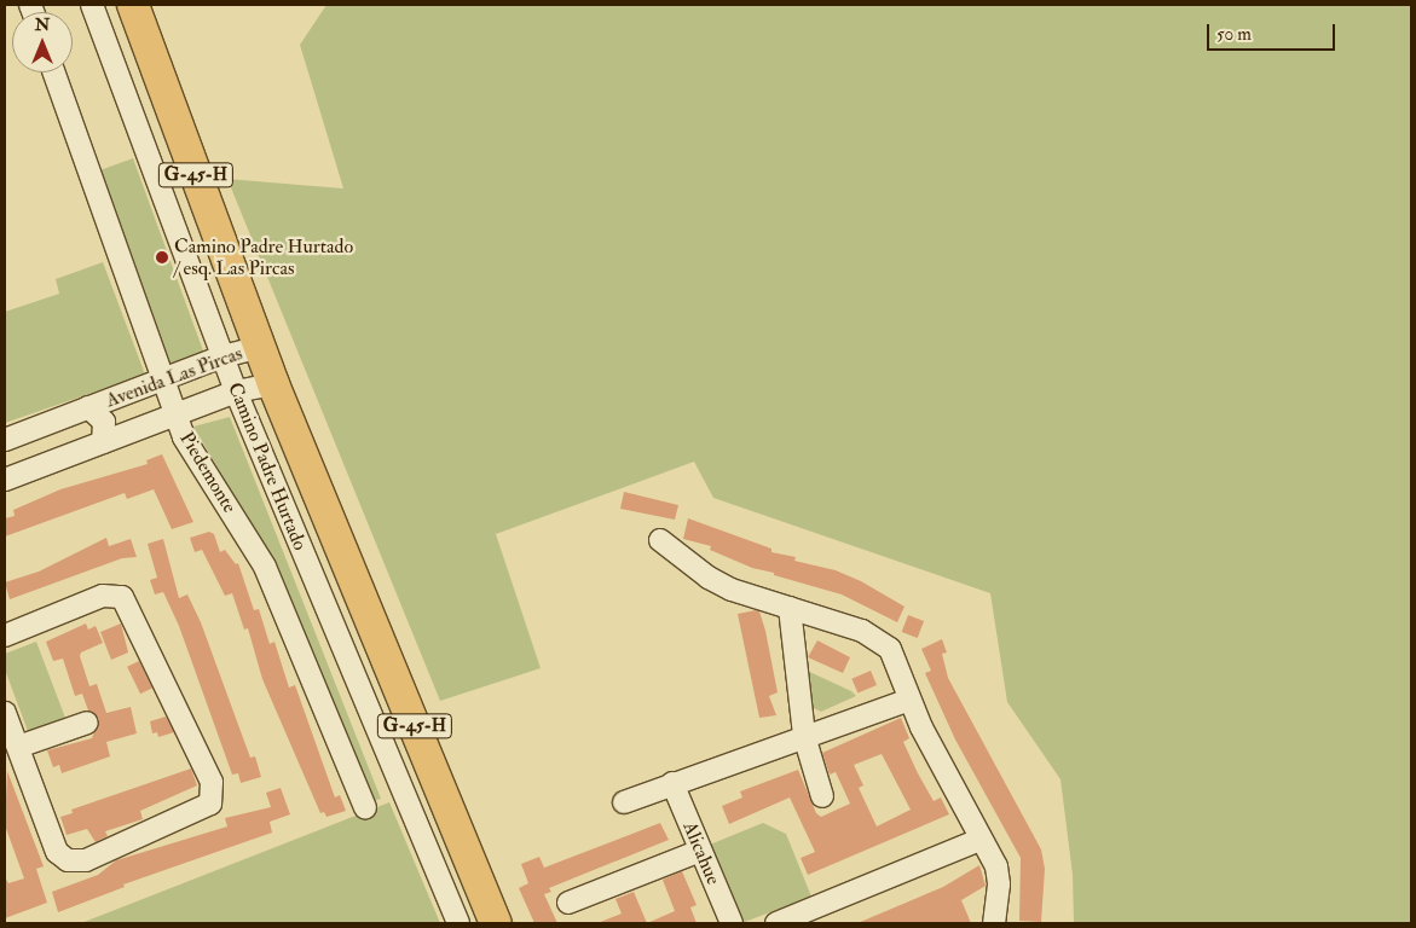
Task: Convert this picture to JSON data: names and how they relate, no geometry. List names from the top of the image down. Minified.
{"streets":{"main road":["G-45-H","Camino Padre Hurtado"],"street":["Avenida Las Pircas","Piedemonte","Alicahue"]},"crossings":[["Avenida Las Pircas","Camino Padre Hurtado"],["Avenida Las Pircas","Piedemonte"]],"places":["Camino Padre Hurtado / esq. Las Pircas"],"scale_bar":"50 m","north":"top"}
